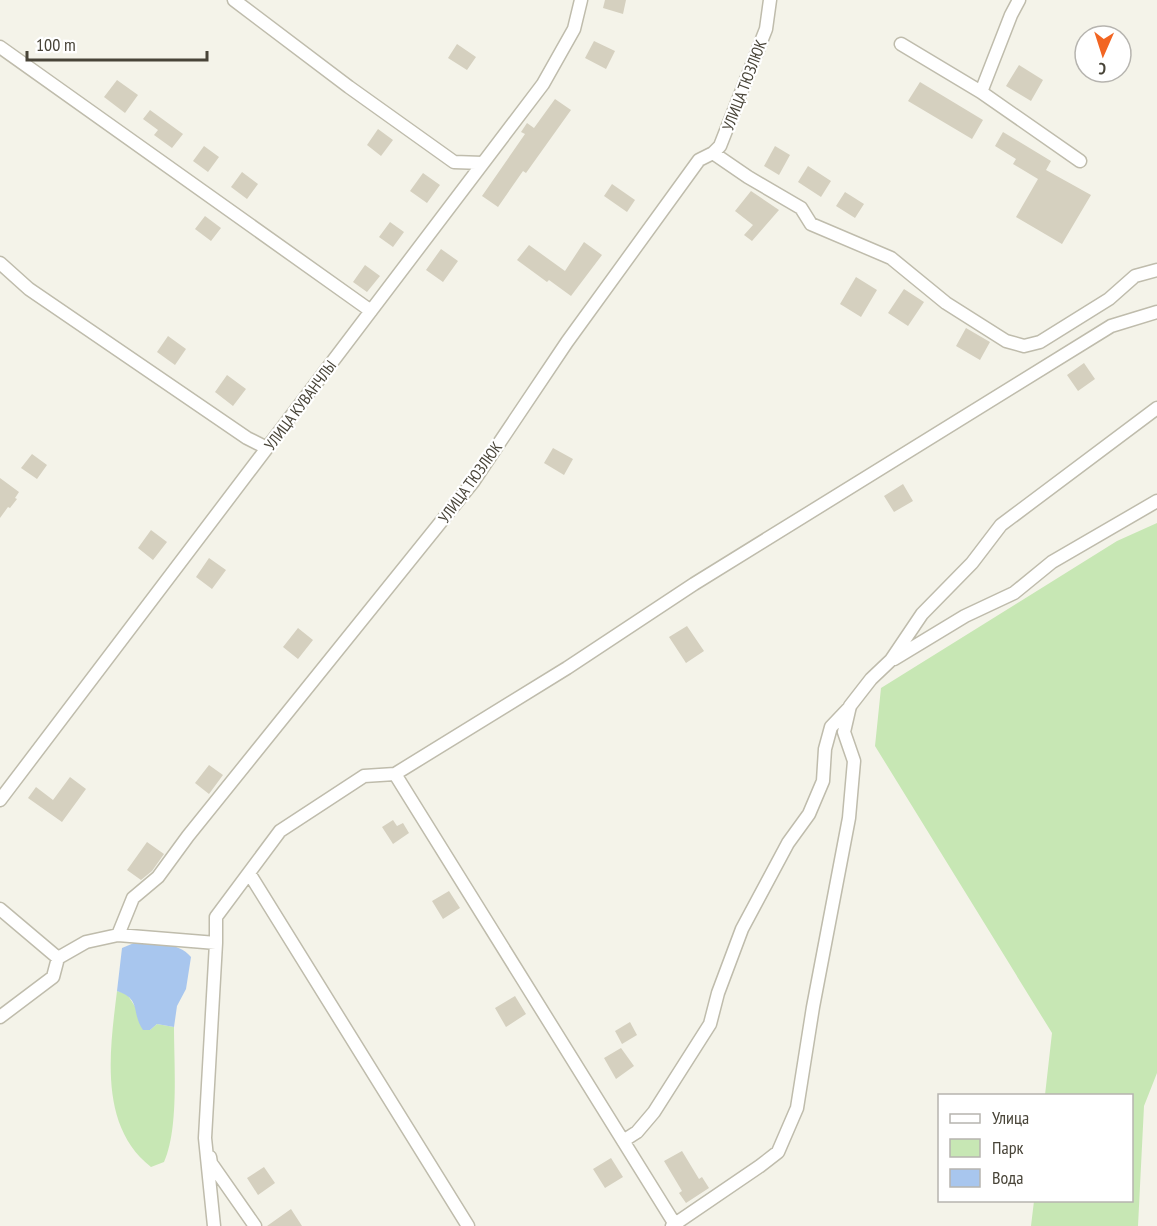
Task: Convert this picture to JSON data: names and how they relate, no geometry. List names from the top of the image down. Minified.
{"streets":{"street":["УЛИЦА ТЮЗЛЮК","УЛИЦА КУВАНЧЛЫ"]},"legend":["Улица","Парк","Вода"],"scale_bar":"100 m","north":"bottom"}
